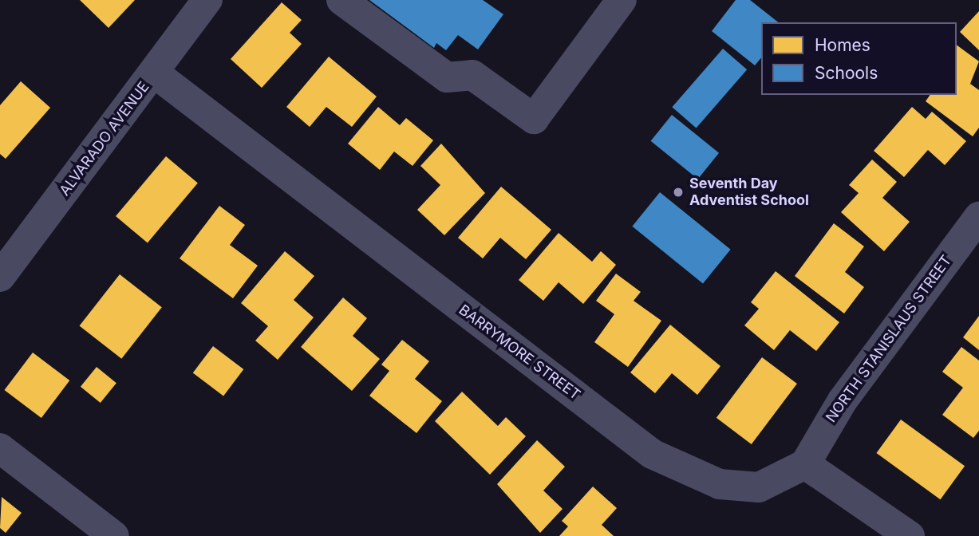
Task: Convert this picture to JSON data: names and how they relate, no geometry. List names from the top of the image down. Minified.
{"streets":{"street":["ALVARADO AVENUE","NORTH STANISLAUS STREET","BARRYMORE STREET"]},"crossings":[["ALVARADO AVENUE","BARRYMORE STREET"],["NORTH STANISLAUS STREET","BARRYMORE STREET"]],"places":["Seventh Day Adventist School"],"legend":["Homes","Schools"]}
